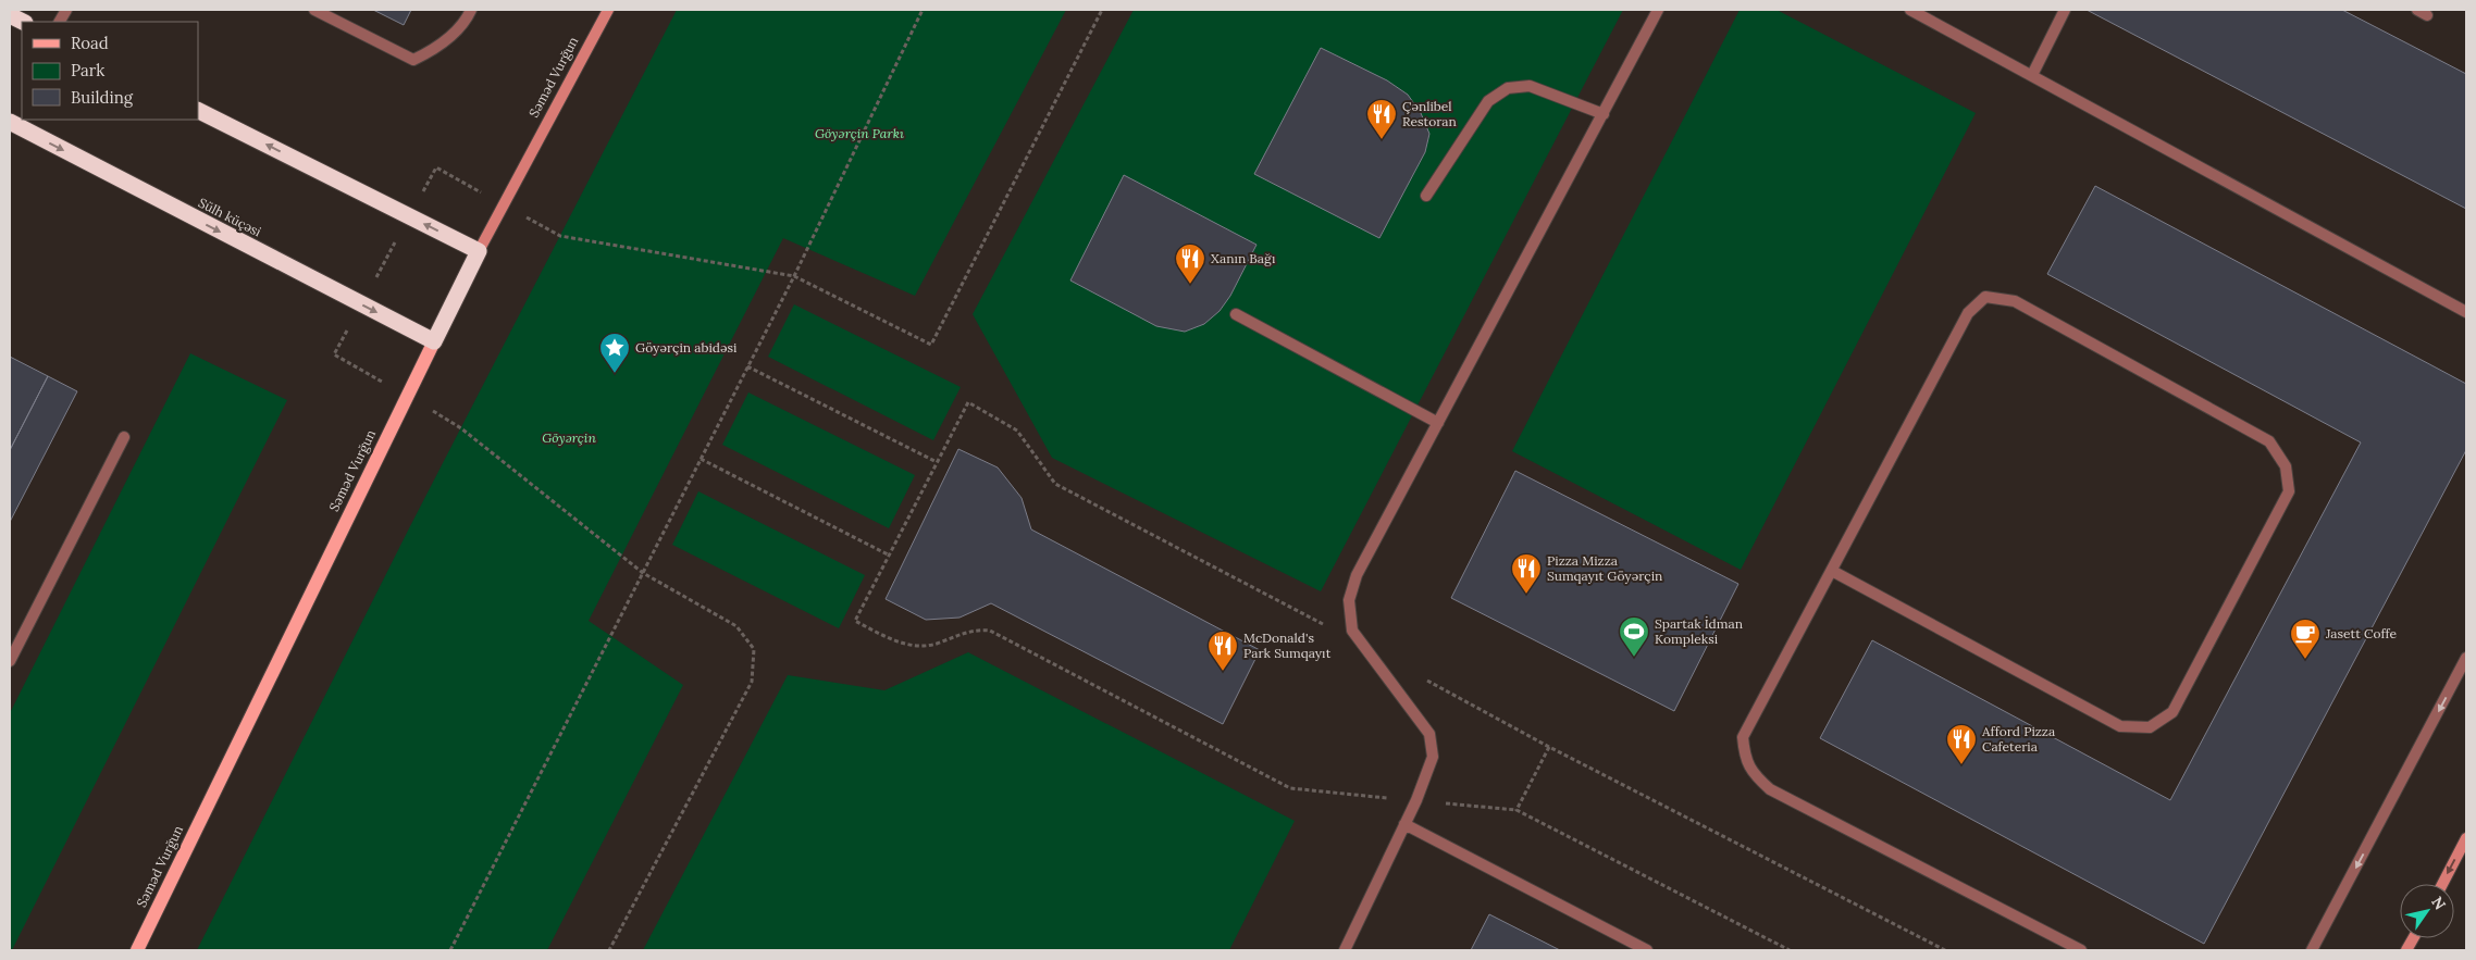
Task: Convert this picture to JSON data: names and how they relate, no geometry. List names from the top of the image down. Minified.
{"streets":{"highway":["Səməd Vurğun","Sülh küçəsi"]},"crossings":[["Səməd Vurğun","Sülh küçəsi"]],"parks":["Göyərçin Parkı","Göyərçin"],"places":{"restaurant":["Çənlibel Restoran","Xanın Bağı","Pizza Mizza Sumqayıt Göyərçin","McDonald's Park Sumqayıt","Afford Pizza Cafeteria"],"place":["Göyərçin abidəsi"],"sports":["Spartak İdman Kompleksi"],"cafe":["Jasett Coffe"]},"legend":["Road","Park","Building"],"north":"top right"}
